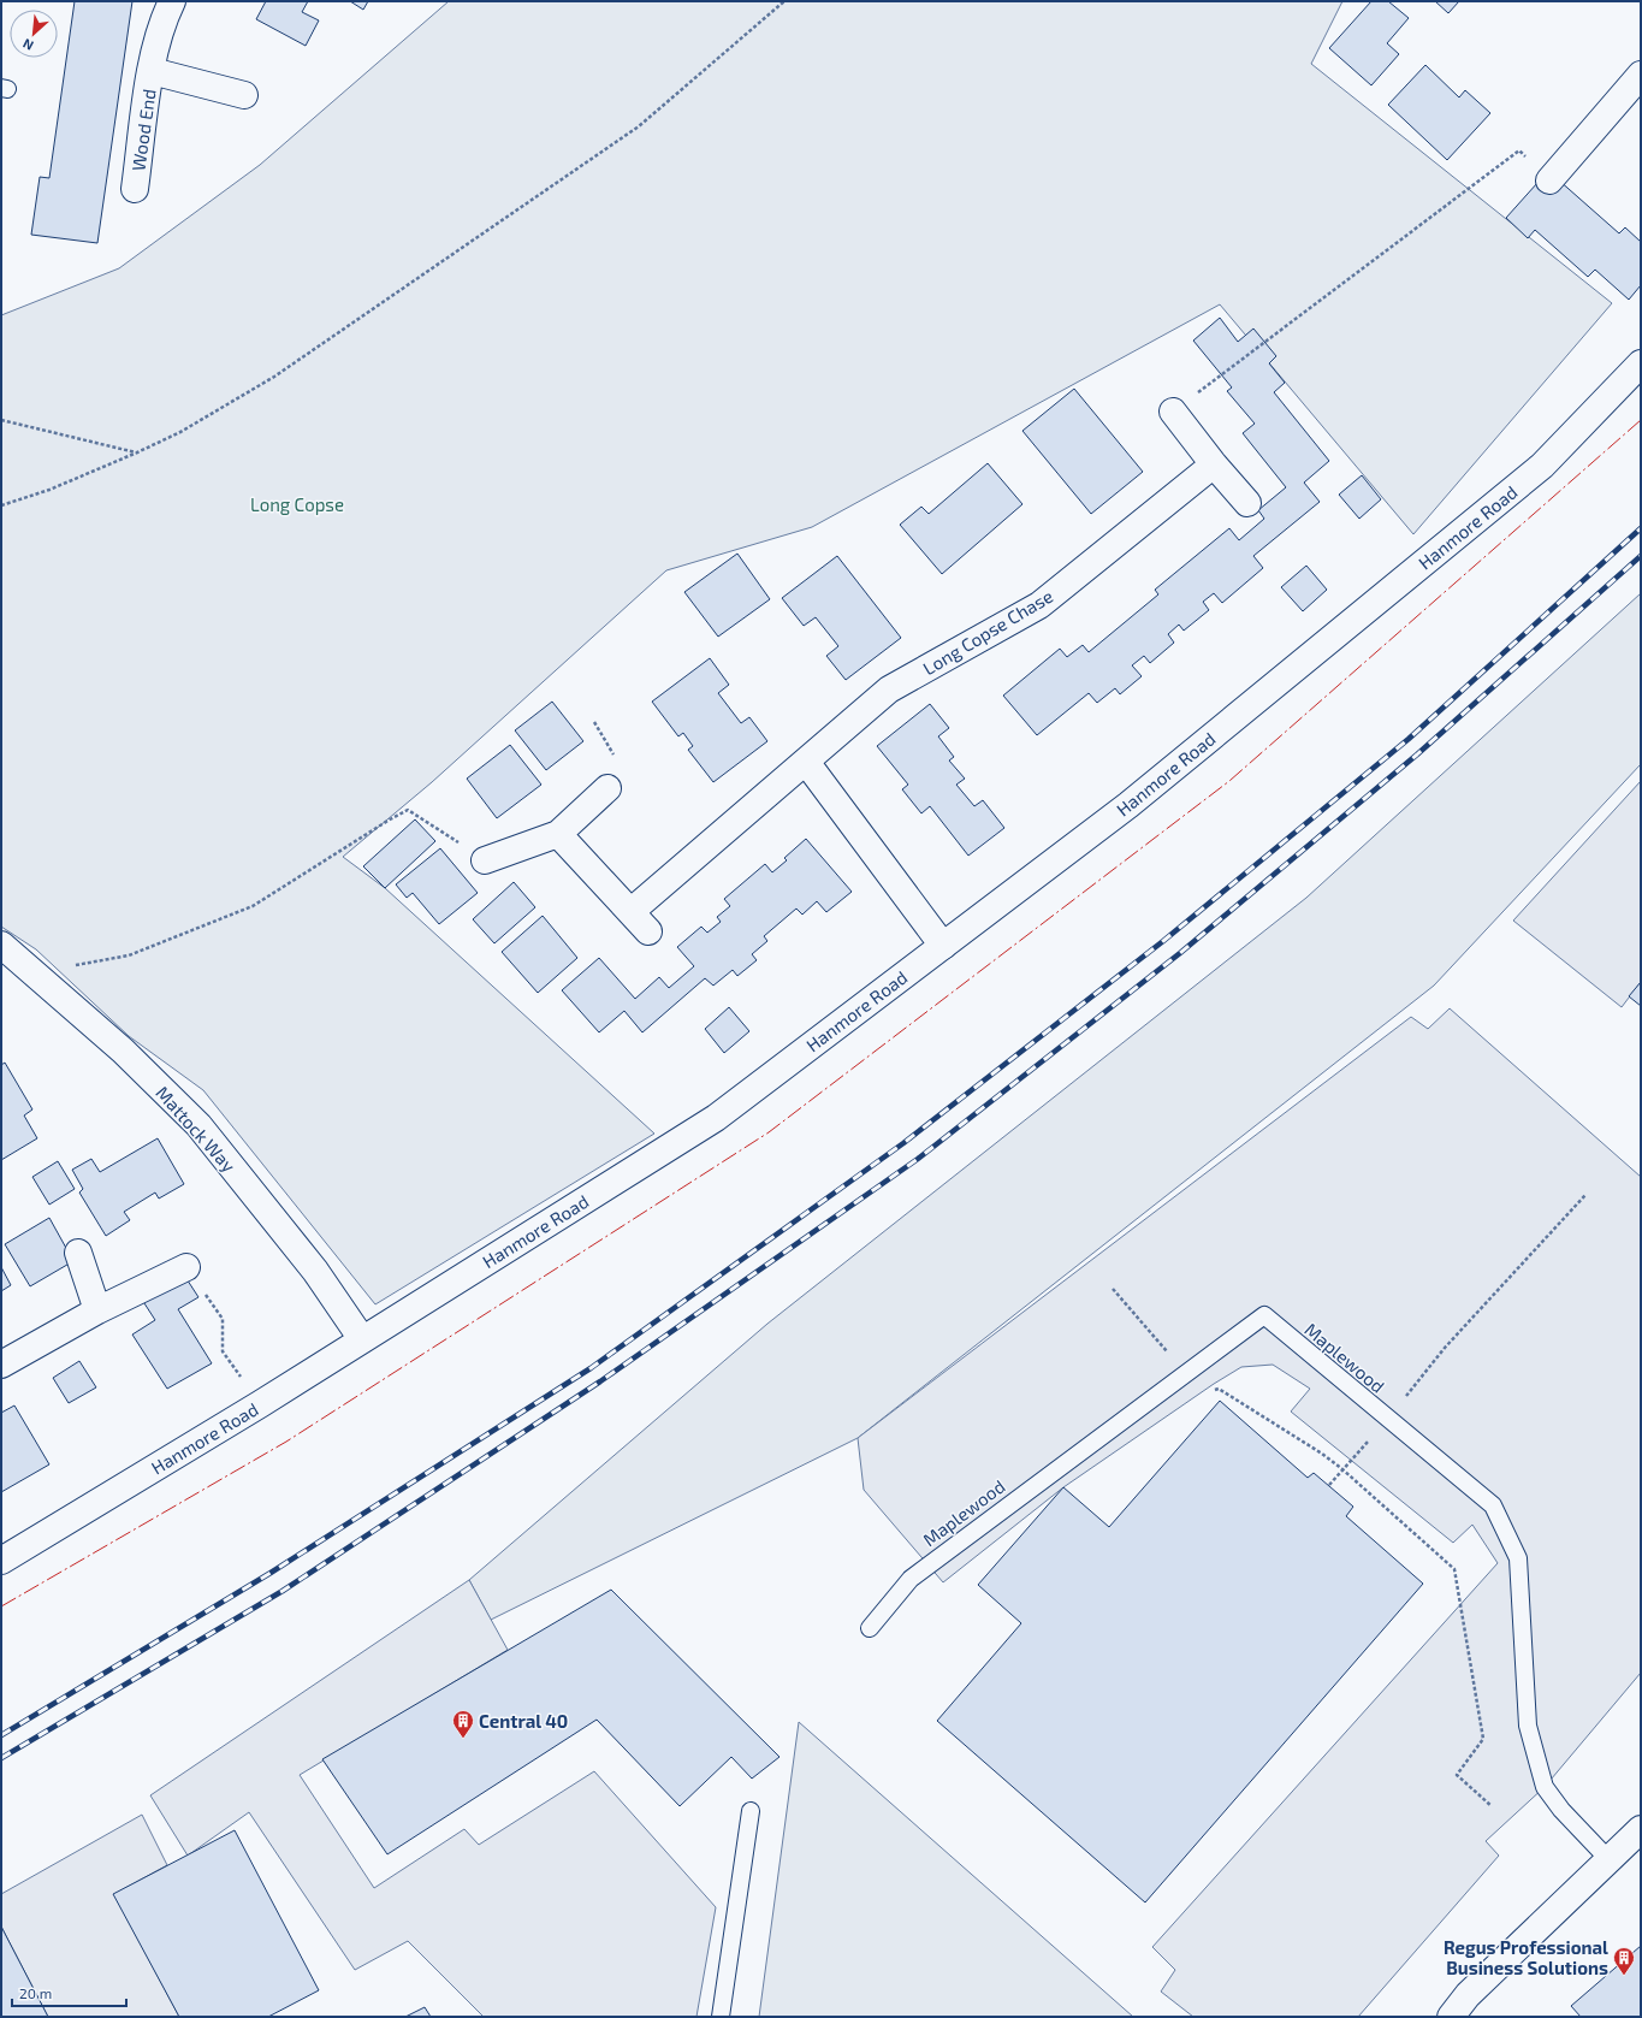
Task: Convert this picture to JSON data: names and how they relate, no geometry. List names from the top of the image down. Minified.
{"streets":{"street":["Wood End","Hanmore Road","Long Copse Chase","Mattock Way"],"lane":["Maplewood"]},"crossings":[["Hanmore Road","Mattock Way"]],"parks":["Long Copse"],"places":{"building":["Central 40","Regus Professional Business Solutions"]},"scale_bar":"20 m","north":"bottom left"}
